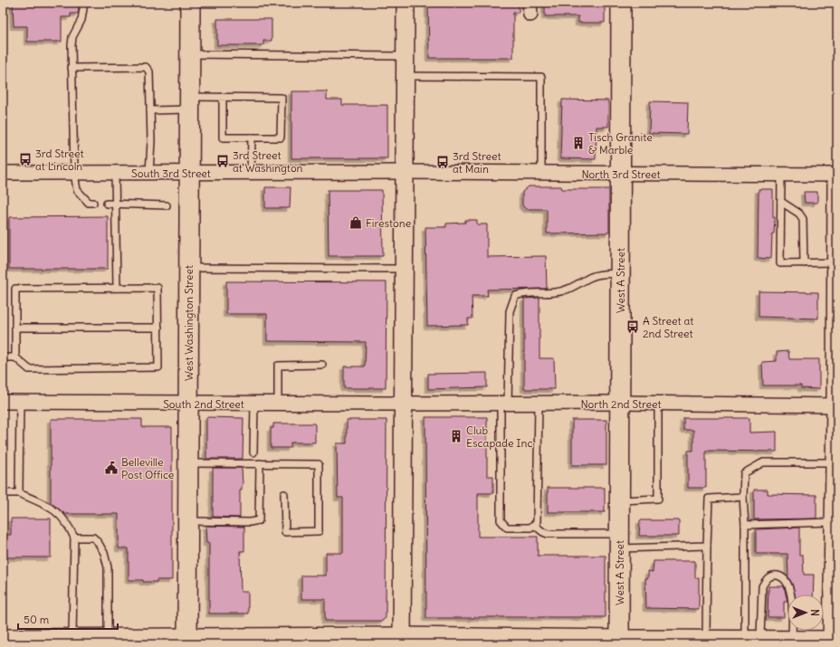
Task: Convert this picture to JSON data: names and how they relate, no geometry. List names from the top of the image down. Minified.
{"streets":{"main road":["West A Street","West Washington Street"],"street":["South 3rd Street","North 3rd Street","South 2nd Street","North 2nd Street"]},"crossings":[["South 3rd Street","North 3rd Street"],["South 3rd Street","West Washington Street"],["North 3rd Street","West A Street"],["West A Street","North 2nd Street"],["West Washington Street","South 2nd Street"],["South 2nd Street","North 2nd Street"]],"places":{"building":["Tisch Granite & Marble","Club Escapade Inc"],"bus stop":["3rd Street at Lincoln","3rd Street at Washington","3rd Street at Main","A Street at 2nd Street"],"shop":["Firestone"],"public building":["Belleville Post Office"]},"scale_bar":"50 m","north":"right"}
